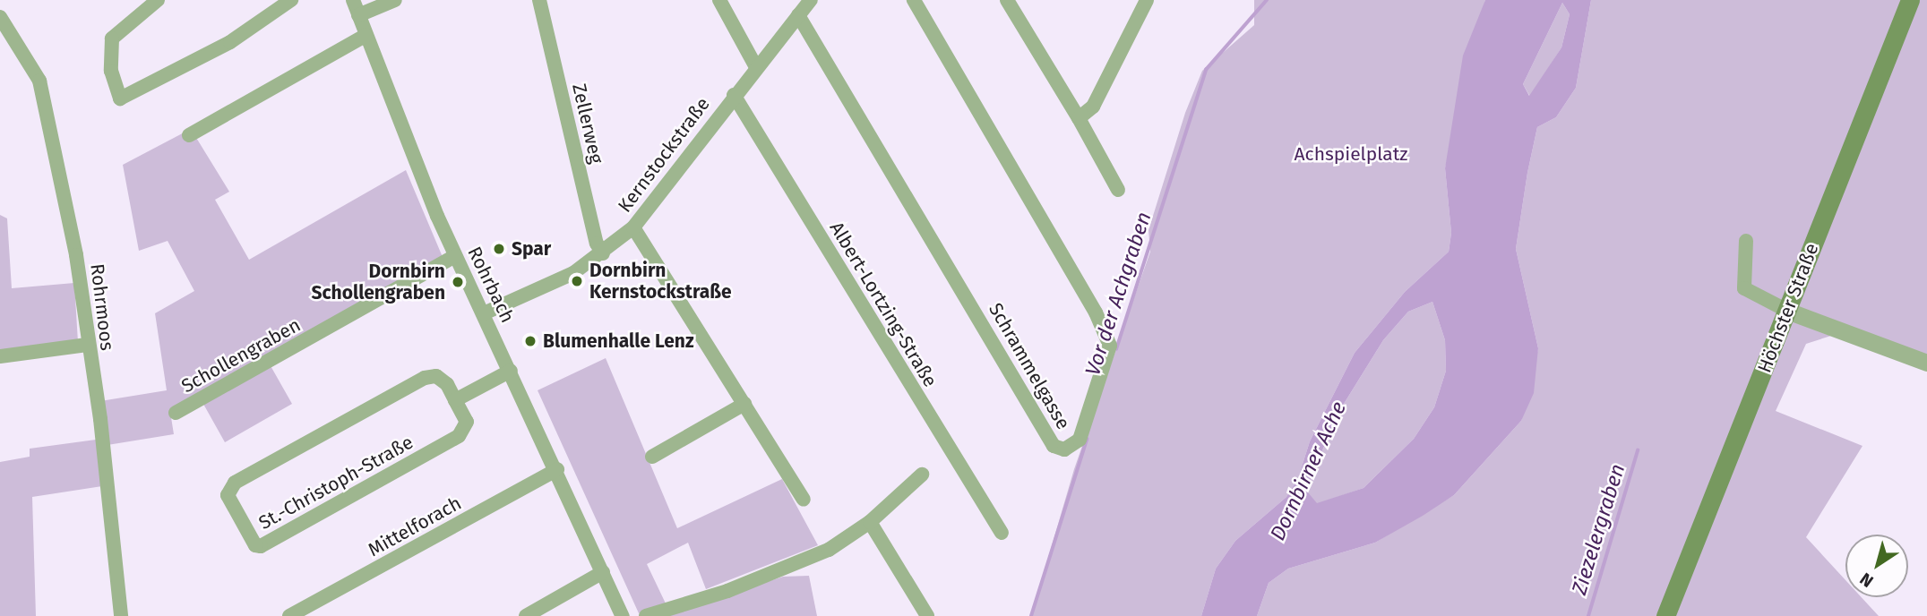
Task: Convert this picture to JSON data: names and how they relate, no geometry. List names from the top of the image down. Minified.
{"streets":{"main road":["Höchster Straße"],"street":["Zellerweg","Kernstockstraße","Rohrbach","Albert-Lortzing-Straße","Rohrmoos","Schollengraben","Schrammelgasse","St.-Christoph-Straße","Mittelforach"]},"crossings":[["Zellerweg","Kernstockstraße"],["Kernstockstraße","Rohrbach"],["Kernstockstraße","Albert-Lortzing-Straße"],["Kernstockstraße","Schrammelgasse"],["Rohrbach","Schollengraben"],["Rohrbach","Mittelforach"]],"water":["Vor der Achgraben","Dornbirner Ache","Ziezelergraben"],"parks":["Achspielplatz"],"places":["Spar","Dornbirn Kernstockstraße","Dornbirn Schollengraben","Blumenhalle Lenz"],"north":"bottom left"}
